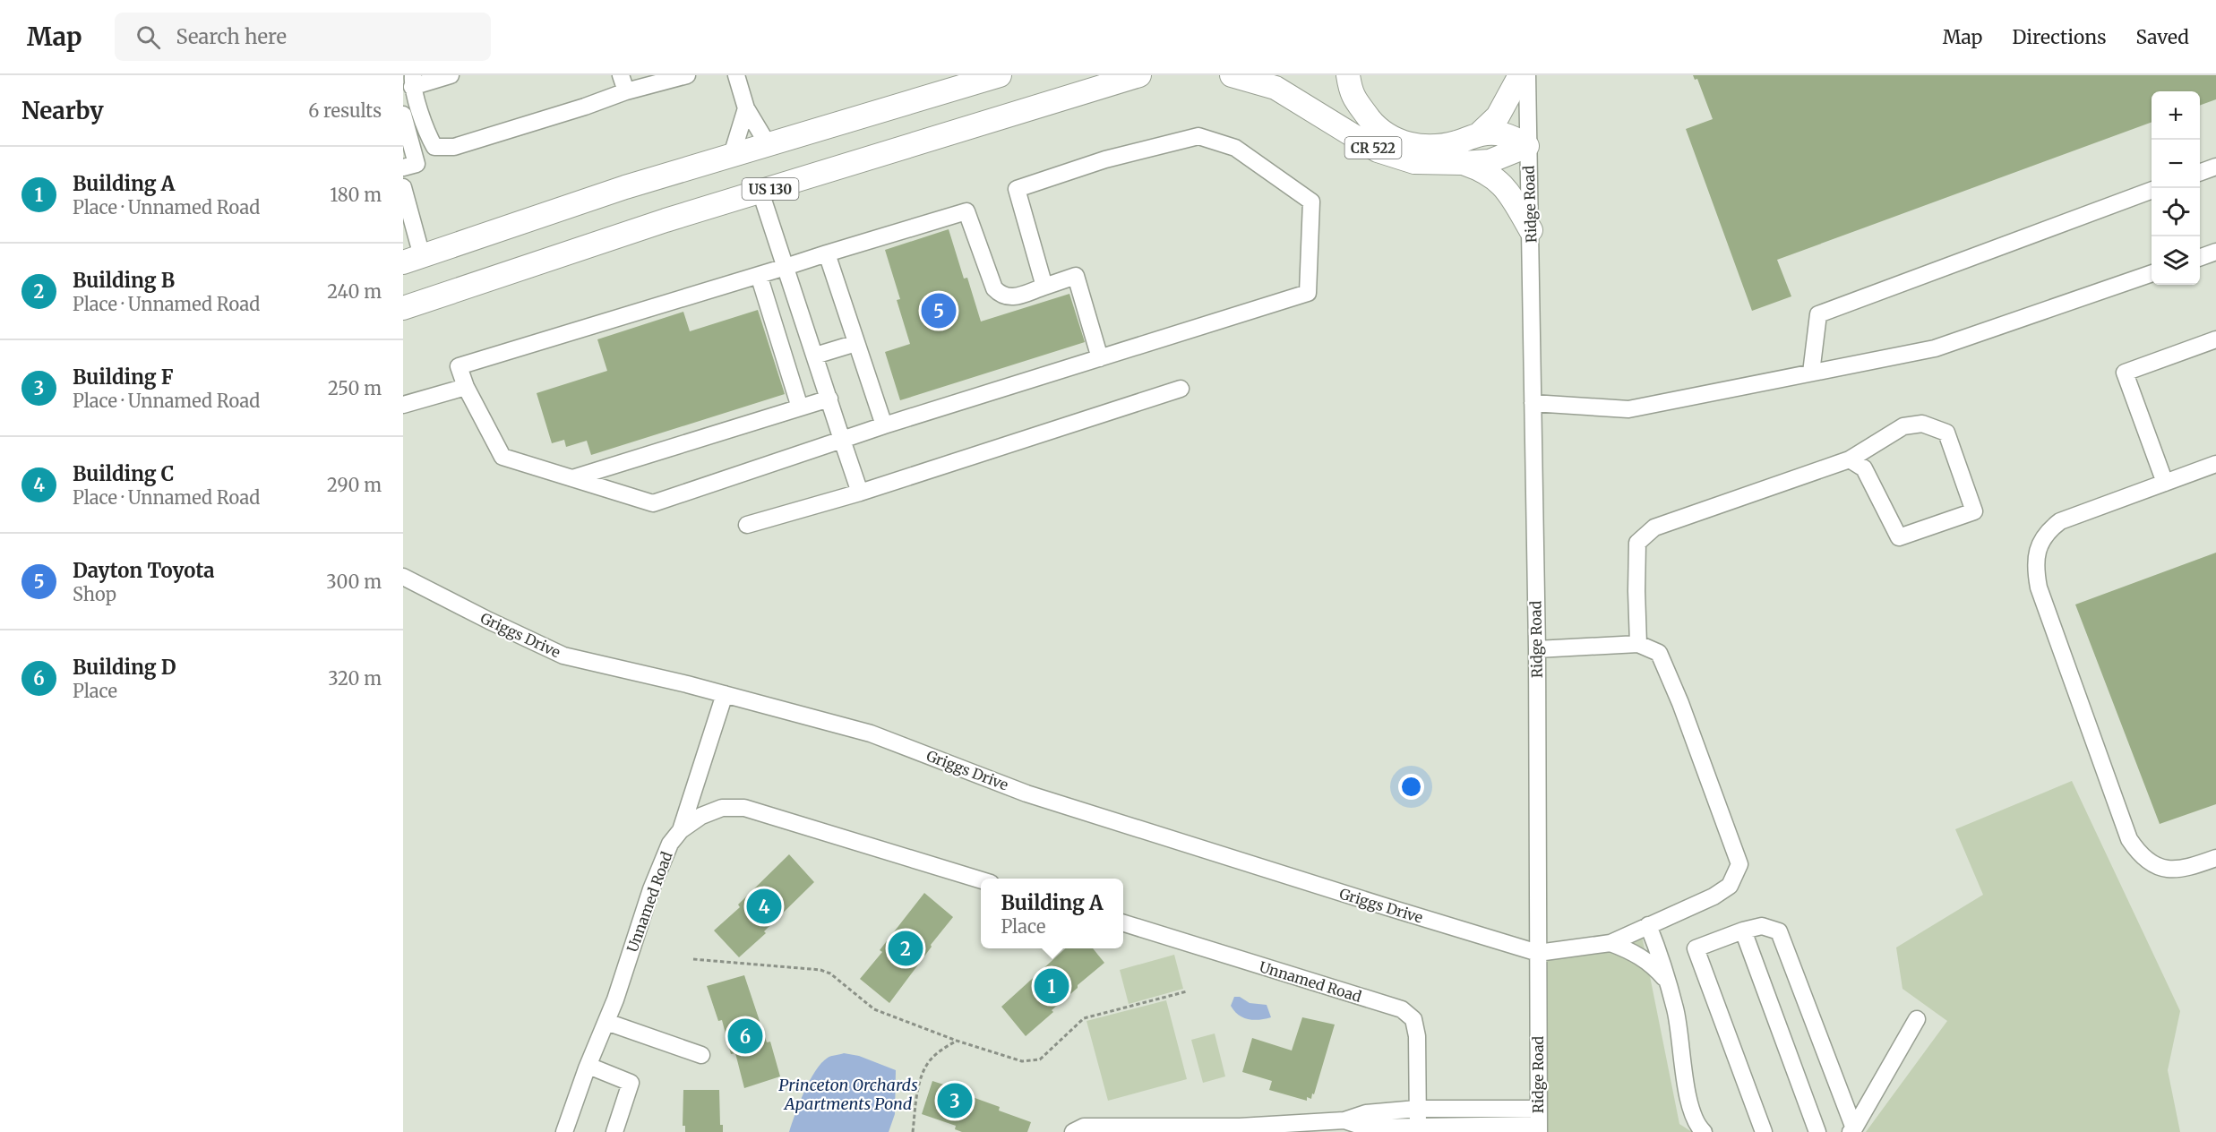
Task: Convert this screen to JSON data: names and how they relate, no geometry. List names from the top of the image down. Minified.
{"streets":{"highway":["CR 522","US 130"],"street":["Ridge Road","Griggs Drive","Unnamed Road"]},"crossings":[["CR 522","Ridge Road"],["Ridge Road","Griggs Drive"]],"water":["Princeton Orchards Apartments Pond"],"page":{"header":"Map","search":"Search here","nav":["Map","Directions","Saved"],"heading":["Nearby","6 results"],"map_buttons":["+","−"],"list":[{"mark":"1","name":"Building A","note":"Place · Unnamed Road","value":"180 m"},{"mark":"2","name":"Building B","note":"Place · Unnamed Road","value":"240 m"},{"mark":"3","name":"Building F","note":"Place · Unnamed Road","value":"250 m"},{"mark":"4","name":"Building C","note":"Place · Unnamed Road","value":"290 m"},{"mark":"5","name":"Dayton Toyota","note":"Shop","value":"300 m"},{"mark":"6","name":"Building D","note":"Place","value":"320 m"}],"pins":["5","4","2","1","6","3"],"popup":["Building A","Place"]}}
